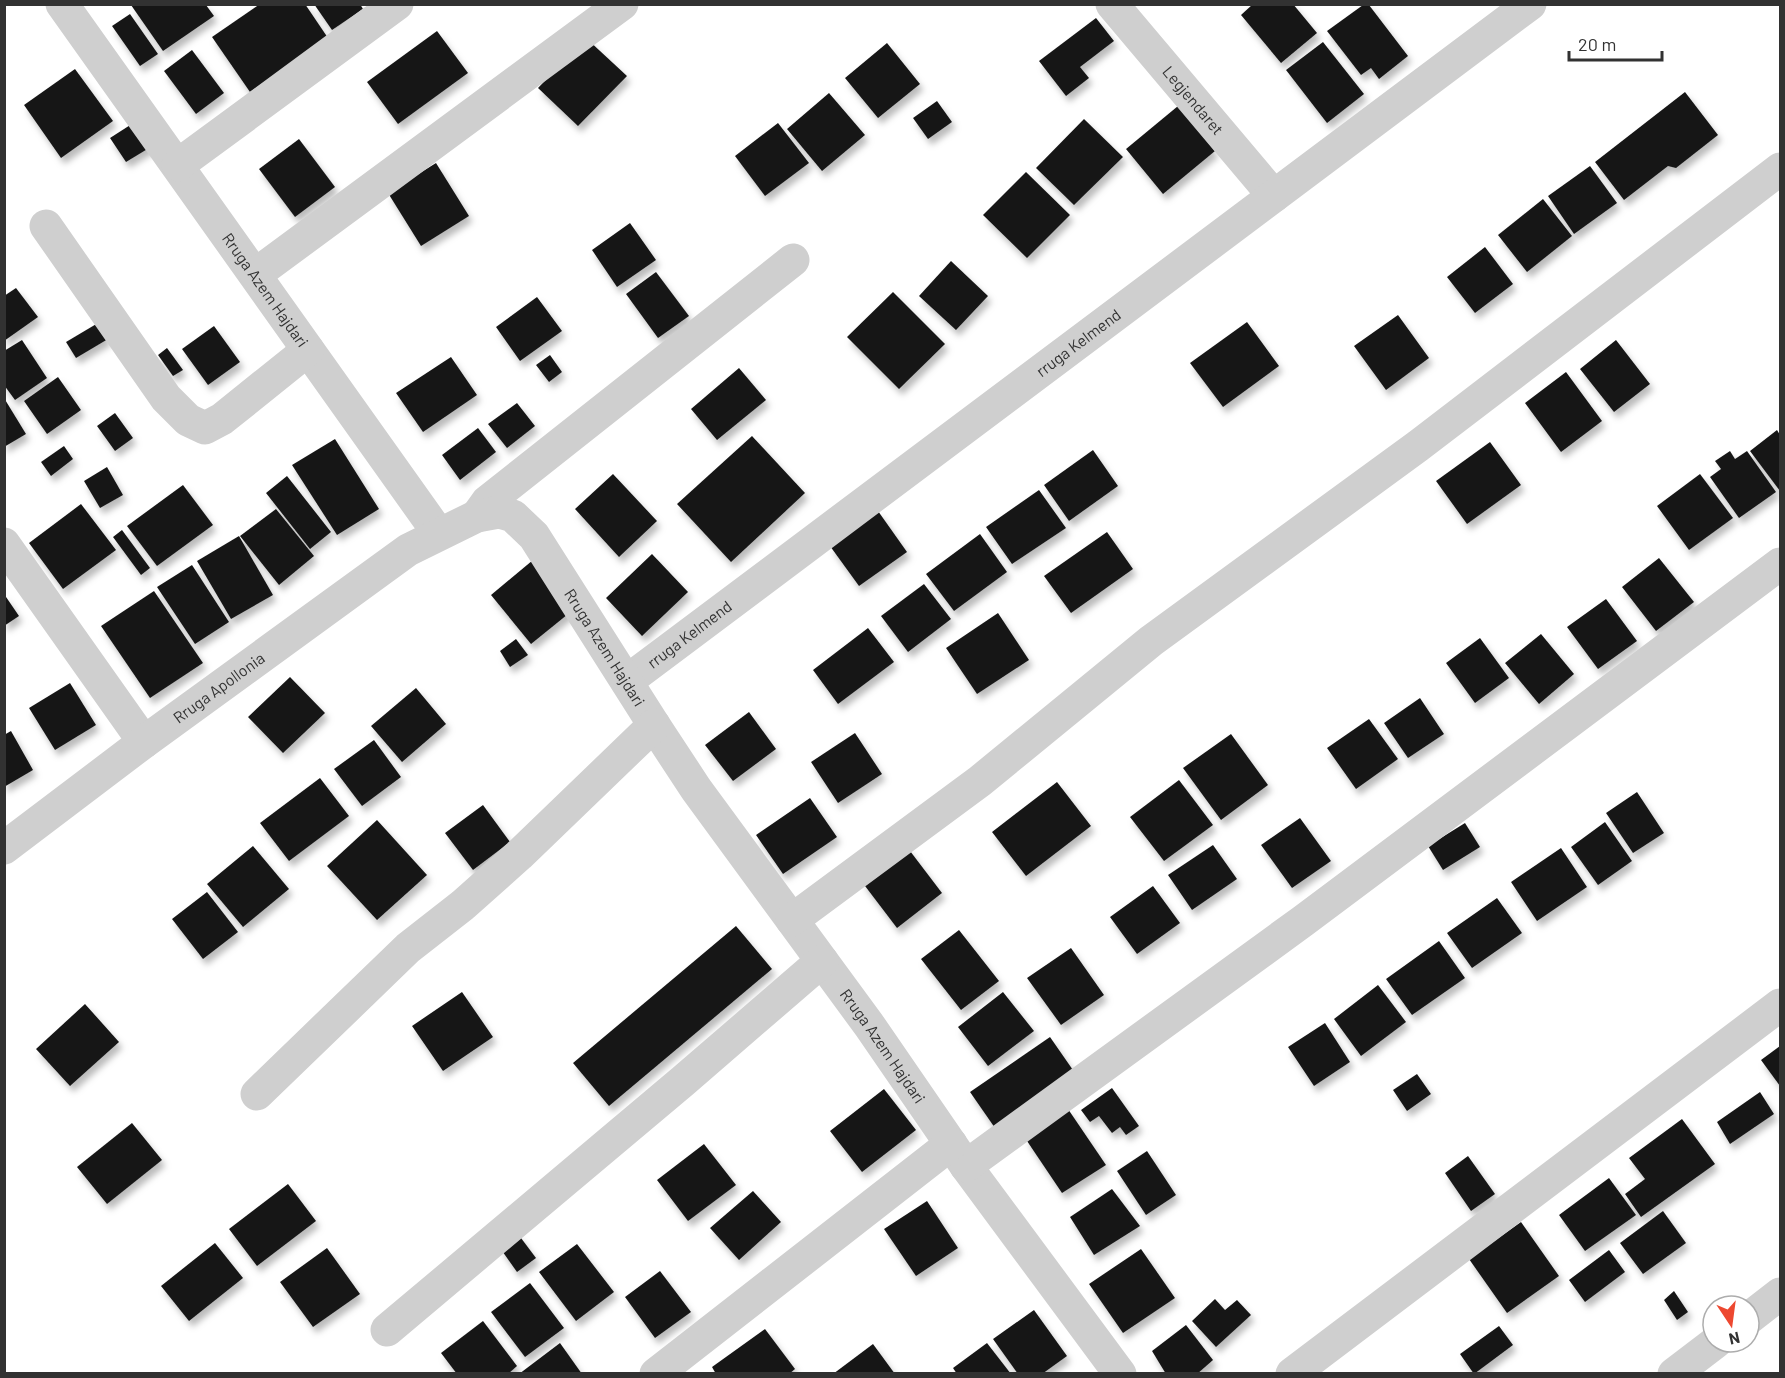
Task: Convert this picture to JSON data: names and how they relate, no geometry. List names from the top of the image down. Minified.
{"streets":{"street":["Legjendaret","Rruga Azem Hajdari","rruga Kelmend","Rruga Apollonia"]},"crossings":[["Legjendaret","rruga Kelmend"],["Rruga Azem Hajdari","rruga Kelmend"],["Rruga Azem Hajdari","Rruga Apollonia"]],"scale_bar":"20 m","north":"bottom"}
